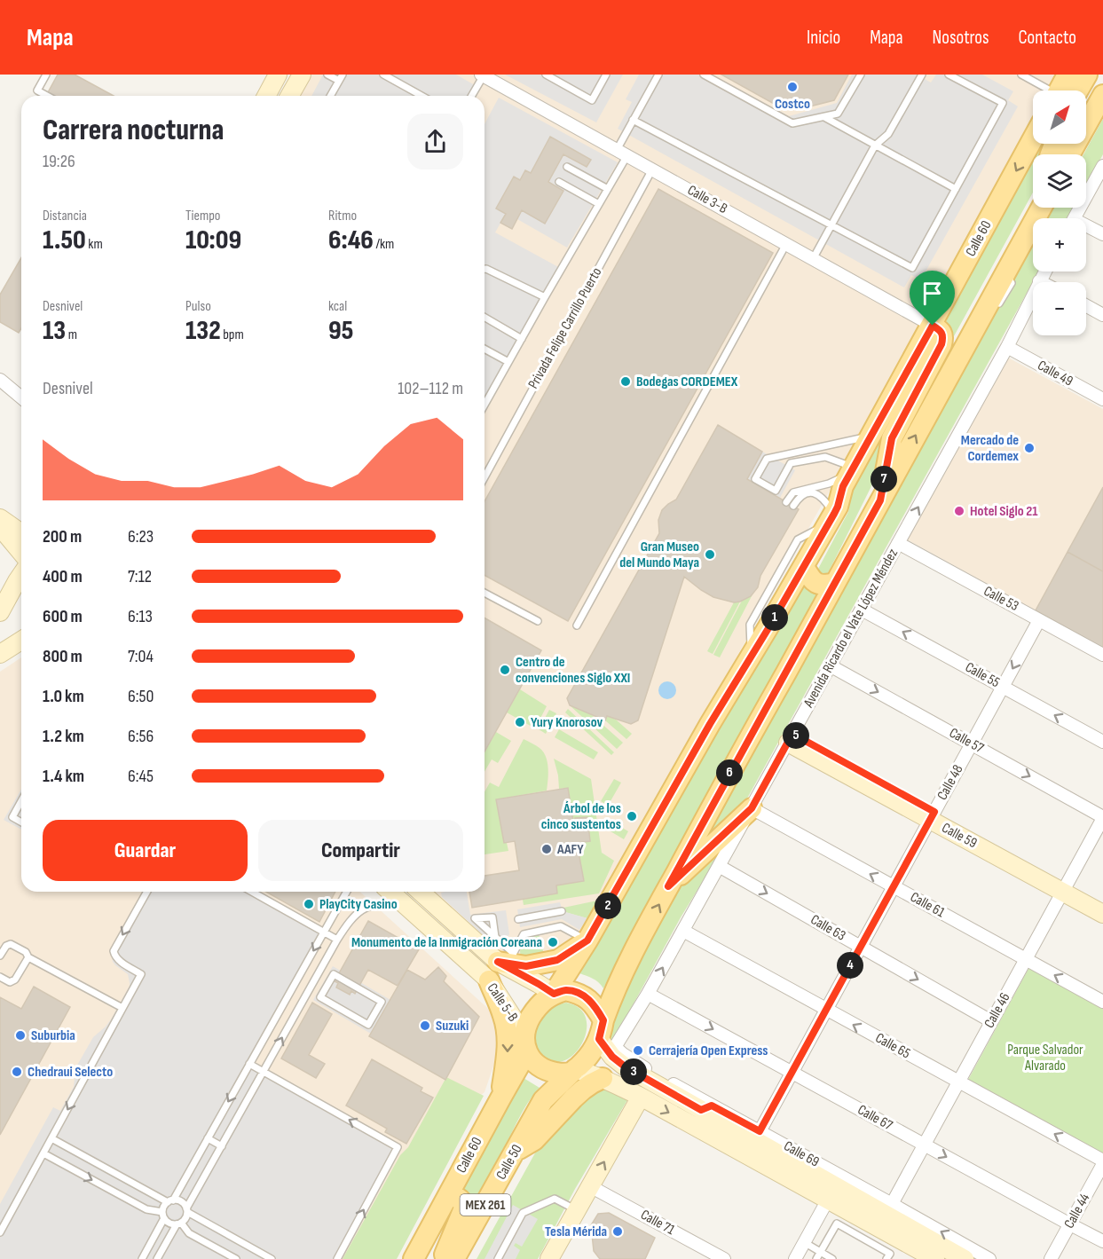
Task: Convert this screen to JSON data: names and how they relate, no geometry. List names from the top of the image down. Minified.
{"streets":{"main road":["Calle 60","Calle 50","MEX 261"],"street":["Calle 3-B","Calle 49","Calle 53","Avenida Ricardo el Vate López Méndez","Calle 55","Calle 57","Calle 48","Calle 59","Calle 61","Calle 63","Calle 5-B","Calle 46","Calle 65","Calle 67","Calle 69","Calle 44","Calle 71"],"lane":["Privada Felipe Carrillo Puerto"]},"crossings":[["Calle 3-B","Calle 60"],["Calle 3-B","Privada Felipe Carrillo Puerto"],["Calle 60","Avenida Ricardo el Vate López Méndez"],["Calle 60","Calle 5-B"],["Calle 60","Calle 69"],["Calle 60","Calle 50"],["Calle 49","Avenida Ricardo el Vate López Méndez"],["Calle 53","Avenida Ricardo el Vate López Méndez"],["Calle 53","Calle 48"],["Avenida Ricardo el Vate López Méndez","Calle 55"],["Avenida Ricardo el Vate López Méndez","Calle 57"],["Avenida Ricardo el Vate López Méndez","Calle 59"],["Avenida Ricardo el Vate López Méndez","Calle 61"],["Avenida Ricardo el Vate López Méndez","Calle 63"],["Avenida Ricardo el Vate López Méndez","Calle 5-B"],["Avenida Ricardo el Vate López Méndez","Calle 65"],["Avenida Ricardo el Vate López Méndez","Calle 67"],["Avenida Ricardo el Vate López Méndez","Calle 69"],["Avenida Ricardo el Vate López Méndez","Calle 50"],["Calle 55","Calle 48"],["Calle 57","Calle 48"],["Calle 57","Calle 46"],["Calle 48","Calle 59"],["Calle 48","Calle 61"],["Calle 48","Calle 63"],["Calle 48","Calle 65"],["Calle 48","Calle 67"],["Calle 48","Calle 69"],["Calle 59","Calle 46"],["Calle 61","Calle 46"],["Calle 63","Calle 46"],["Calle 5-B","Calle 69"],["Calle 5-B","Calle 50"],["Calle 46","Calle 65"],["Calle 46","Calle 67"],["Calle 46","Calle 69"],["Calle 65","Calle 44"],["Calle 67","Calle 44"],["Calle 69","Calle 50"]],"one_way":["Calle 55","Calle 57","Calle 61","Calle 63","Calle 65","Calle 67"],"parks":["Parque Salvador Alvarado"],"places":["Costco","Bodegas CORDEMEX","Mercado de Cordemex","Hotel Siglo 21","Gran Museo del Mundo Maya","Centro de convenciones Siglo XXI","Yury Knorosov","Árbol de los cinco sustentos","AAFY","PlayCity Casino","Monumento de la Inmigración Coreana","Suzuki","Suburbia","Cerrajería Open Express","Chedraui Selecto","Tesla Mérida"],"north":"top right","page":{"header":"Mapa","nav":["Inicio","Mapa","Nosotros","Contacto"],"map_buttons":["+","−"],"heading":["Carrera nocturna","19:26"],"stats":[["Distancia","1.50 km"],["Tiempo","10:09"],["Ritmo","6:46 /km"],["Desnivel","13 m"],["Pulso","132 bpm"],["kcal","95"]],"chart":["Desnivel","102–112 m"],"pins":["7","1","5","6","2","4","3"],"list":[{"name":"200 m","note":"6:23"},{"name":"400 m","note":"7:12"},{"name":"600 m","note":"6:13"},{"name":"800 m","note":"7:04"},{"name":"1.0 km","note":"6:50"},{"name":"1.2 km","note":"6:56"},{"name":"1.4 km","note":"6:45"}],"buttons":["Guardar","Compartir"]}}
